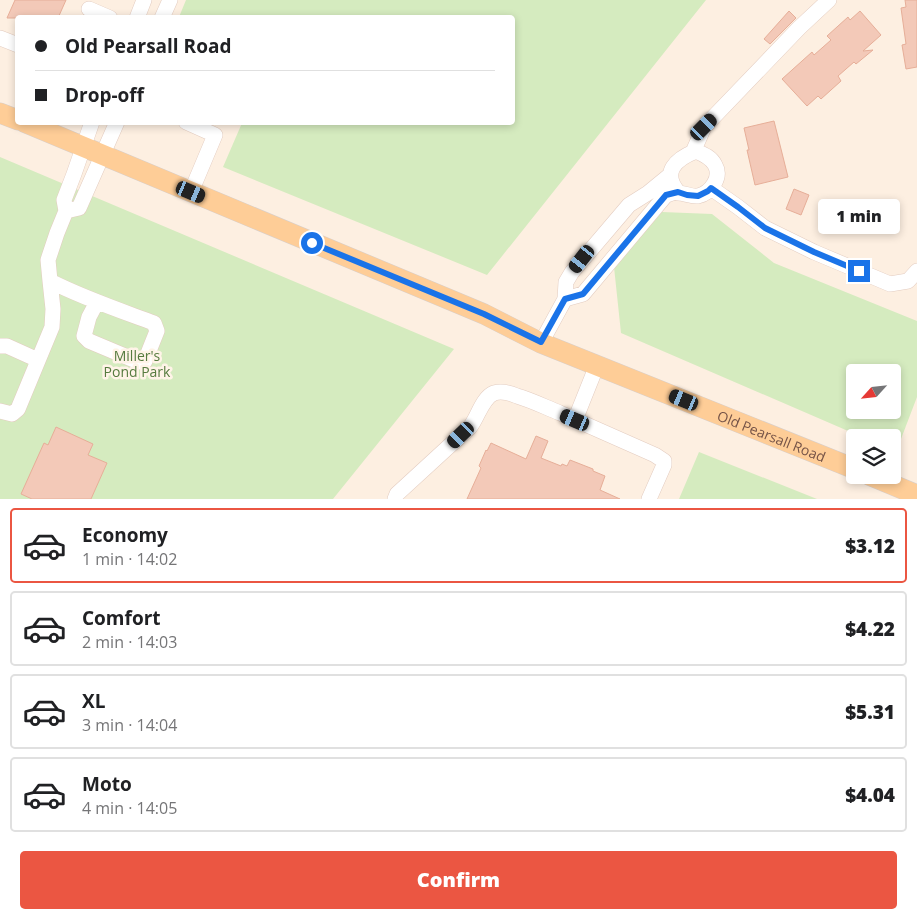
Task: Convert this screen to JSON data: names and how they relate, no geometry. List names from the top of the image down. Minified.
{"streets":{"main road":["Old Pearsall Road"]},"parks":["Miller's Pond Park"],"north":"bottom left","page":{"banner":["Old Pearsall Road","Drop-off"],"bubble":"1 min","list":[{"name":"Economy","note":"1 min · 14:02","value":"$3.12"},{"name":"Comfort","note":"2 min · 14:03","value":"$4.22"},{"name":"XL","note":"3 min · 14:04","value":"$5.31"},{"name":"Moto","note":"4 min · 14:05","value":"$4.04"}],"buttons":"Confirm"}}
